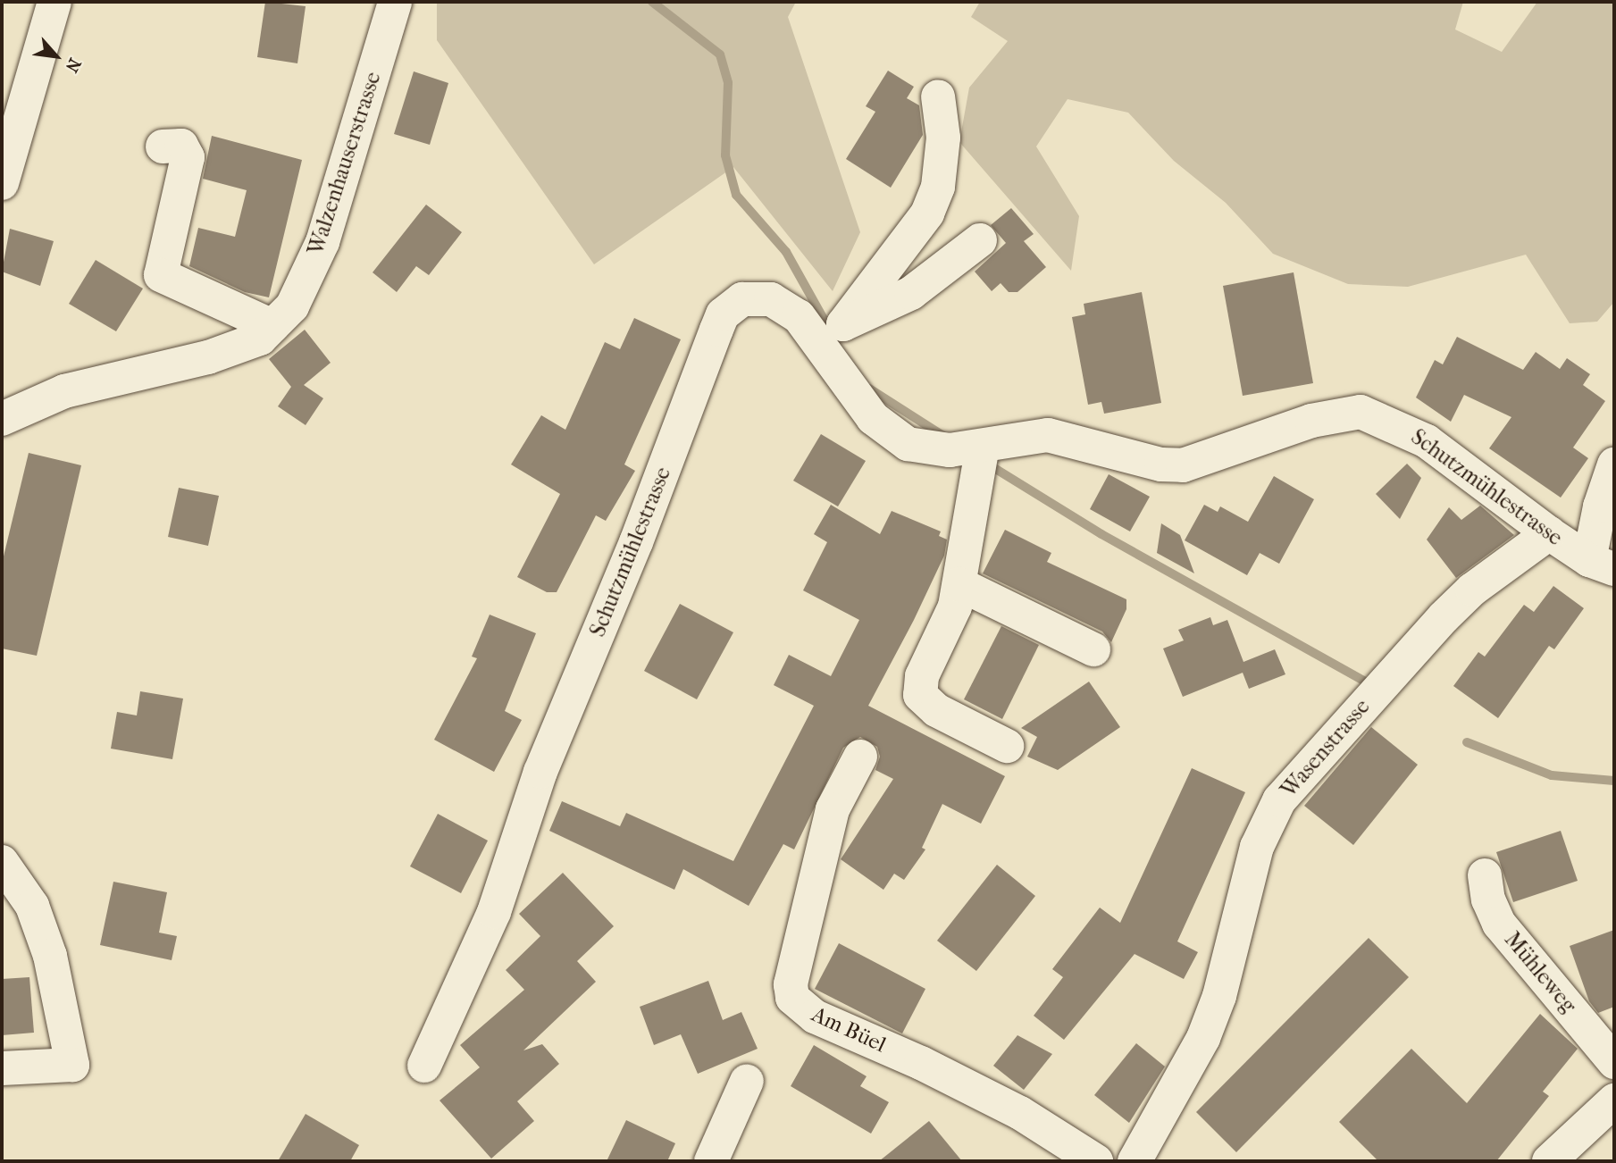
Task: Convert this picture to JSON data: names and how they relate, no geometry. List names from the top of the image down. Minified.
{"streets":{"street":["Walzenhauserstrasse","Schutzmühlestrasse","Wasenstrasse","Mühleweg","Am Büel"]},"crossings":[["Schutzmühlestrasse","Wasenstrasse"]],"north":"bottom right"}
